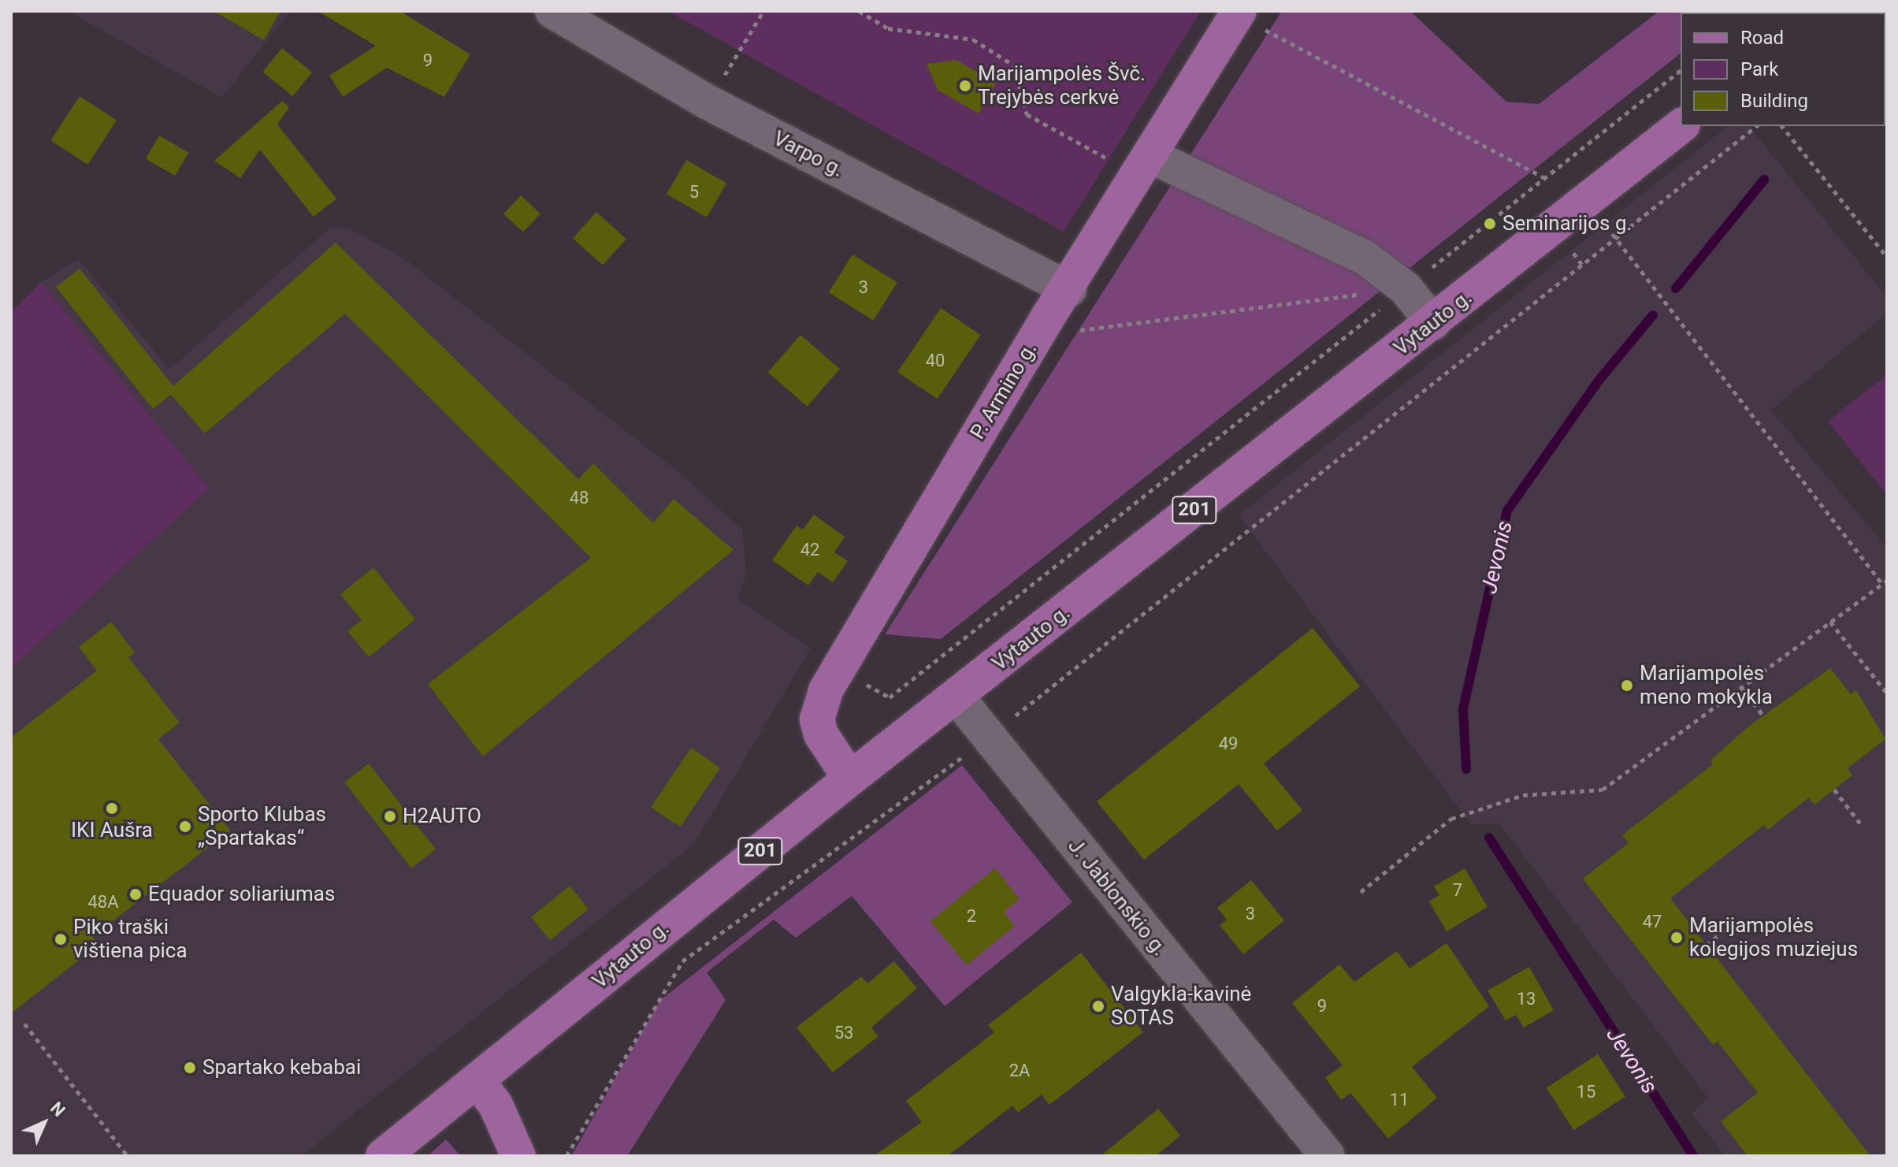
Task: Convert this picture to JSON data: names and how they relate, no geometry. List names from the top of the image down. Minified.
{"streets":{"main road":["Vytauto g.","P. Armino g.","201"],"street":["Varpo g.","J. Jablonskio g."]},"crossings":[["Varpo g.","P. Armino g."],["Vytauto g.","P. Armino g."],["Vytauto g.","J. Jablonskio g."]],"water":["Jevonis"],"places":["Marijampolės Švč. Trejybės cerkvė","Seminarijos g.","Marijampolės meno mokykla","IKI Aušra","H2AUTO","Sporto Klubas „Spartakas“","Equador soliariumas","Marijampolės kolegijos muziejus","Piko traški vištiena pica","Valgykla-kavinė SOTAS","Spartako kebabai"],"house_numbers":["9","5","3","40","48","42","49","7","48A","3","2","47","13","9","53","2A","15","11"],"legend":["Road","Park","Building"],"north":"top right"}
